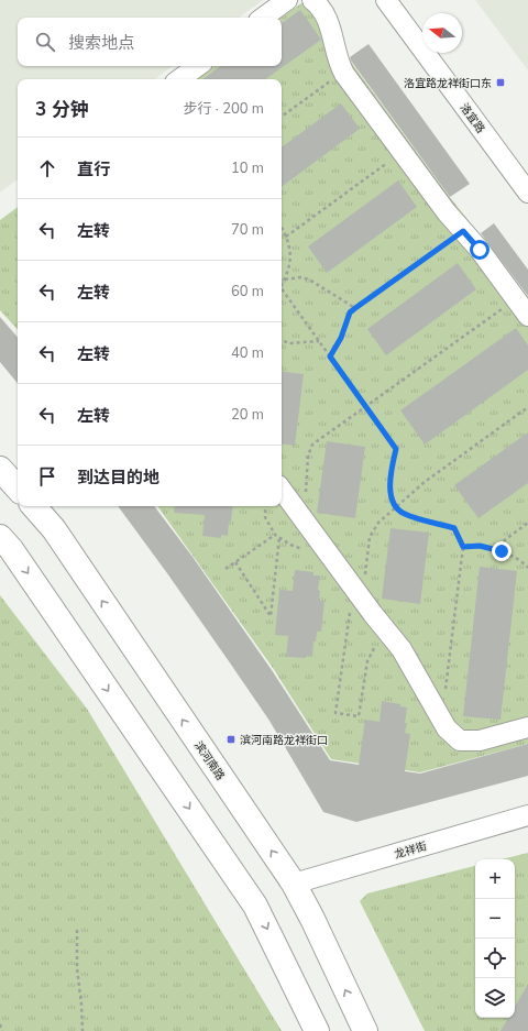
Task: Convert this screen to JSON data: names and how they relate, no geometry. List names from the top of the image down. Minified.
{"streets":{"highway":["滨河南路"],"street":["洛宜路","龙祥街"]},"crossings":[["滨河南路","龙祥街"]],"places":{"transit":["洛宜路龙祥街口东","滨河南路龙祥街口"]},"north":"left","page":{"search":"搜索地点","heading":["3 分钟","步行 · 200 m"],"list":[["直行","10 m"],["左转","70 m"],["左转","60 m"],["左转","40 m"],["左转","20 m"],"到达目的地"],"map_buttons":["+","−"]}}
